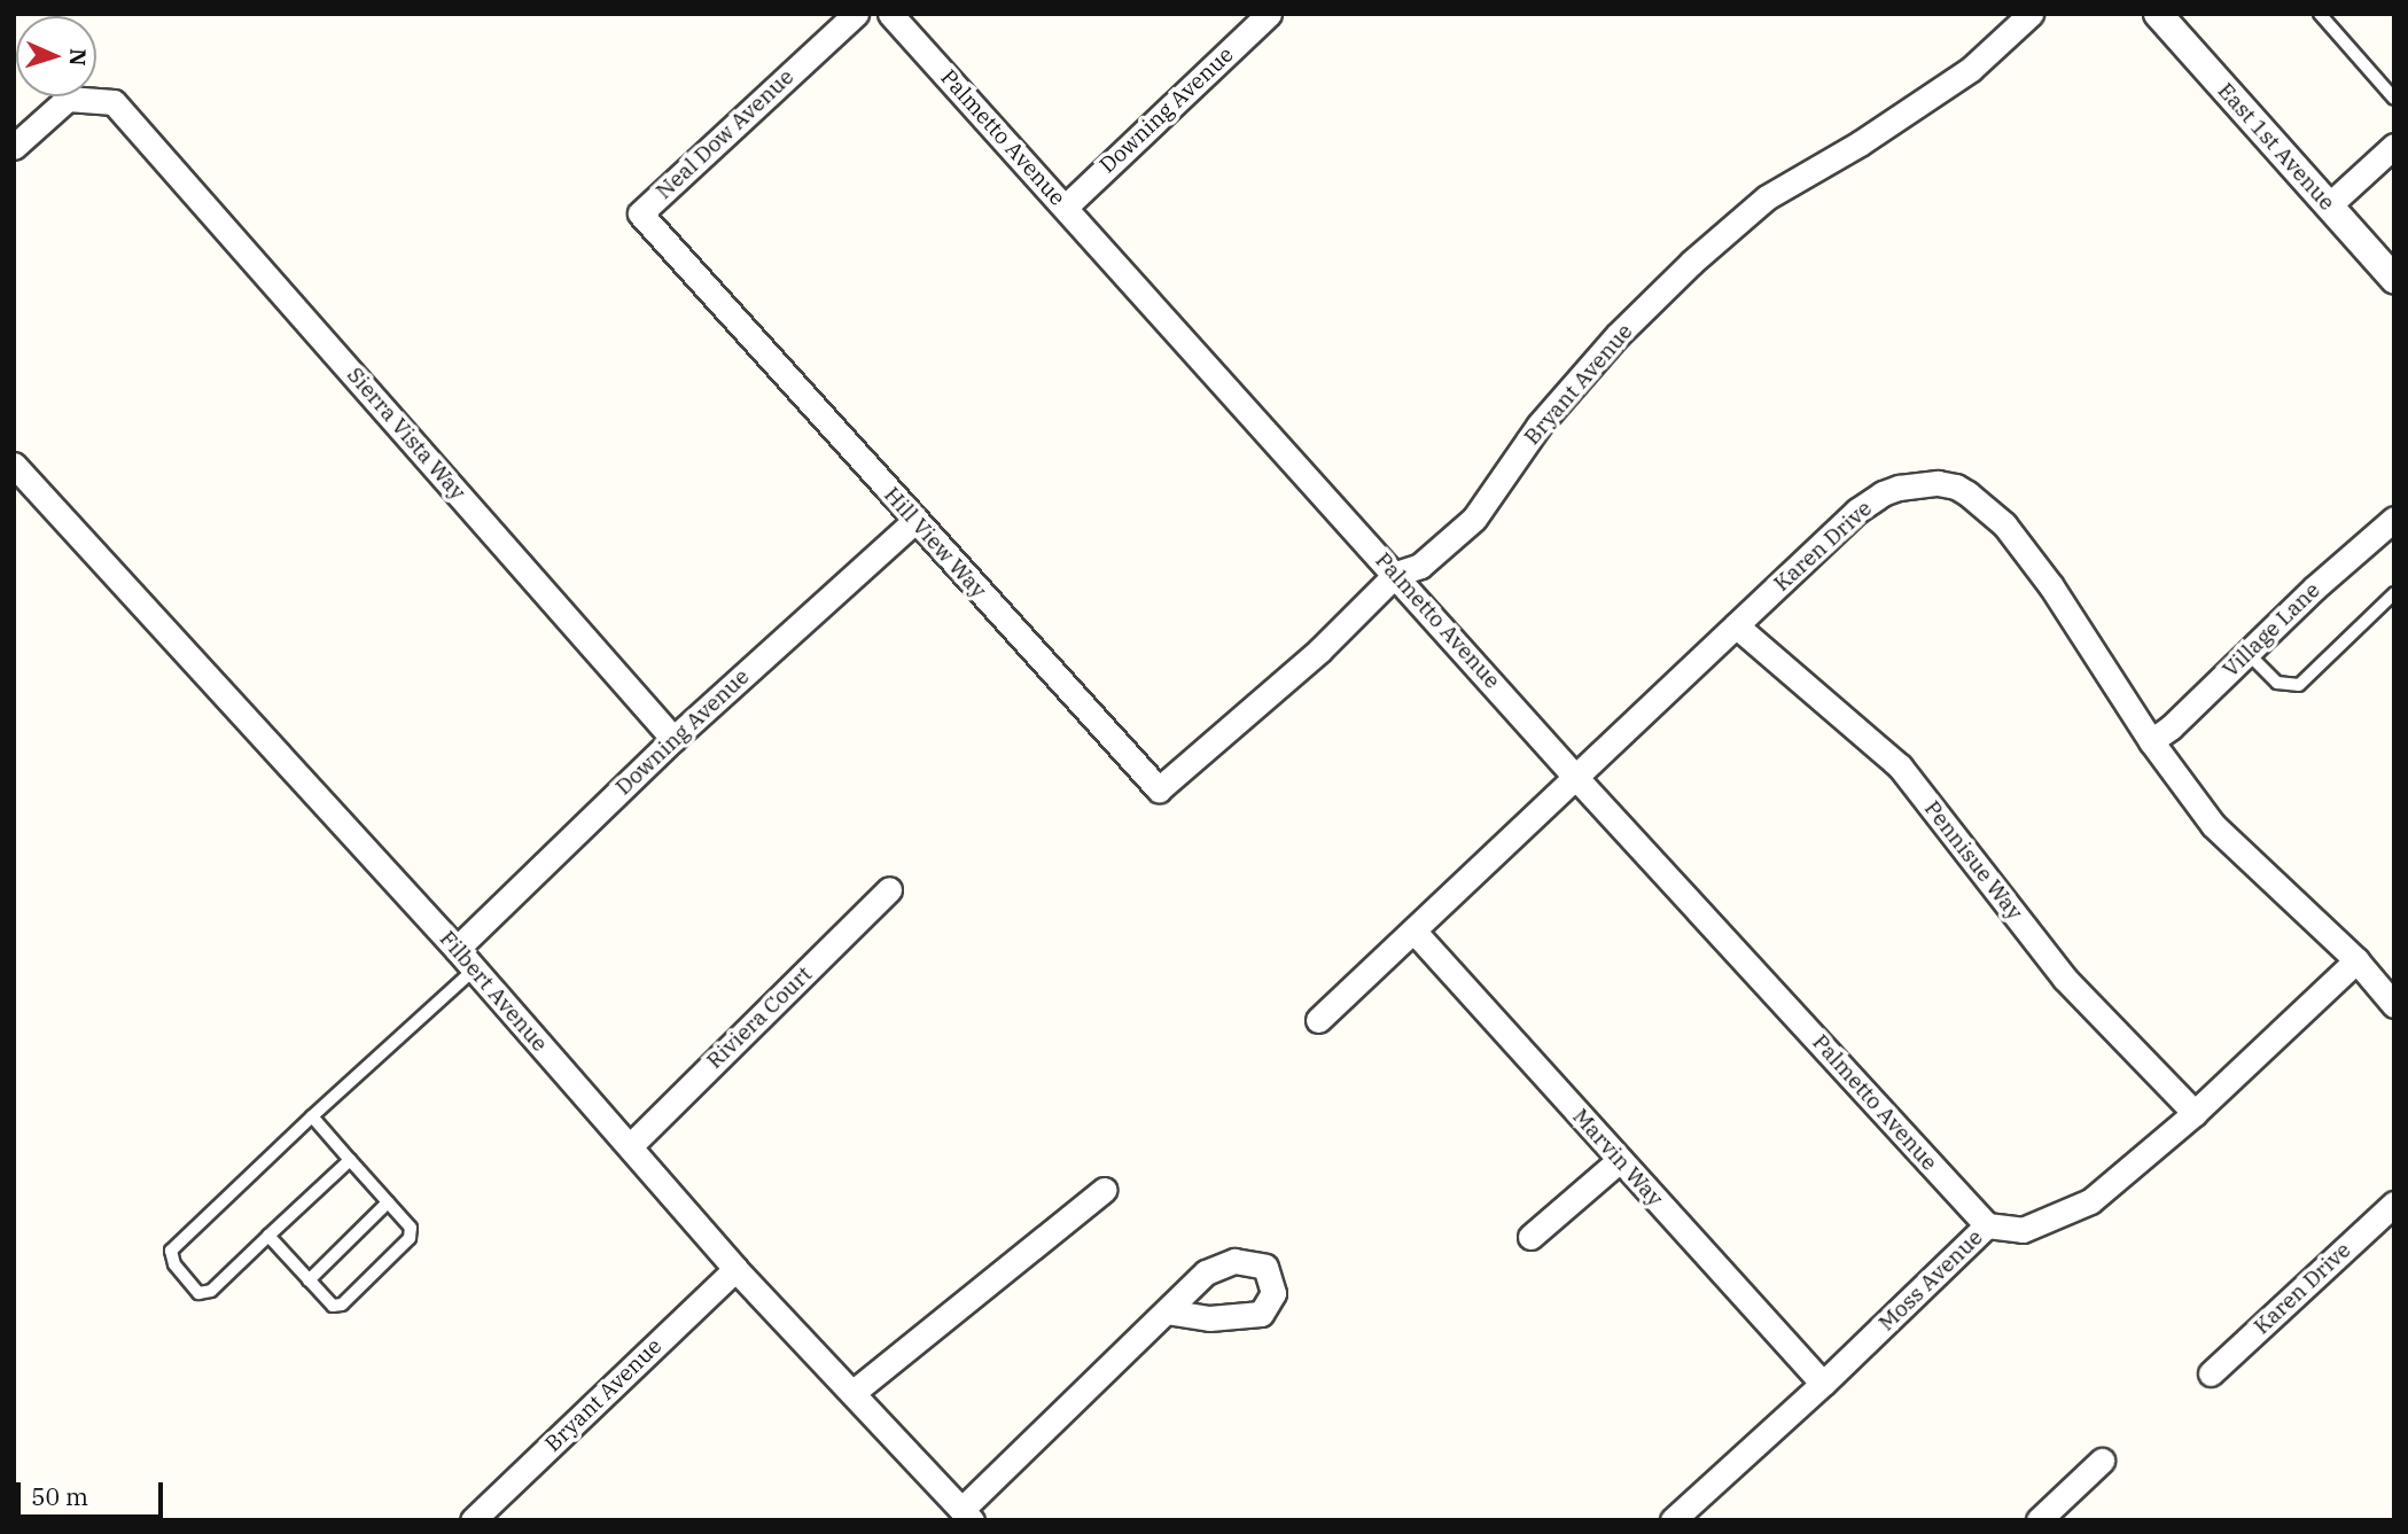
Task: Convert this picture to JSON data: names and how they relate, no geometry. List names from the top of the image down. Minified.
{"streets":{"street":["Downing Avenue","Neal Dow Avenue","Palmetto Avenue","East 1st Avenue","Bryant Avenue","Sierra Vista Way","Hill View Way","Karen Drive","Village Lane","Pennisue Way","Filbert Avenue","Riviera Court","Marvin Way","Moss Avenue"]},"crossings":[["Downing Avenue","Palmetto Avenue"],["Downing Avenue","Sierra Vista Way"],["Downing Avenue","Hill View Way"],["Downing Avenue","Filbert Avenue"],["Neal Dow Avenue","Hill View Way"],["Palmetto Avenue","Bryant Avenue"],["Palmetto Avenue","Karen Drive"],["Palmetto Avenue","Moss Avenue"],["Bryant Avenue","Hill View Way"],["Bryant Avenue","Filbert Avenue"],["Karen Drive","Village Lane"],["Karen Drive","Pennisue Way"],["Karen Drive","Marvin Way"],["Karen Drive","Moss Avenue"],["Pennisue Way","Moss Avenue"],["Filbert Avenue","Riviera Court"],["Marvin Way","Moss Avenue"]],"scale_bar":"50 m","north":"right"}
